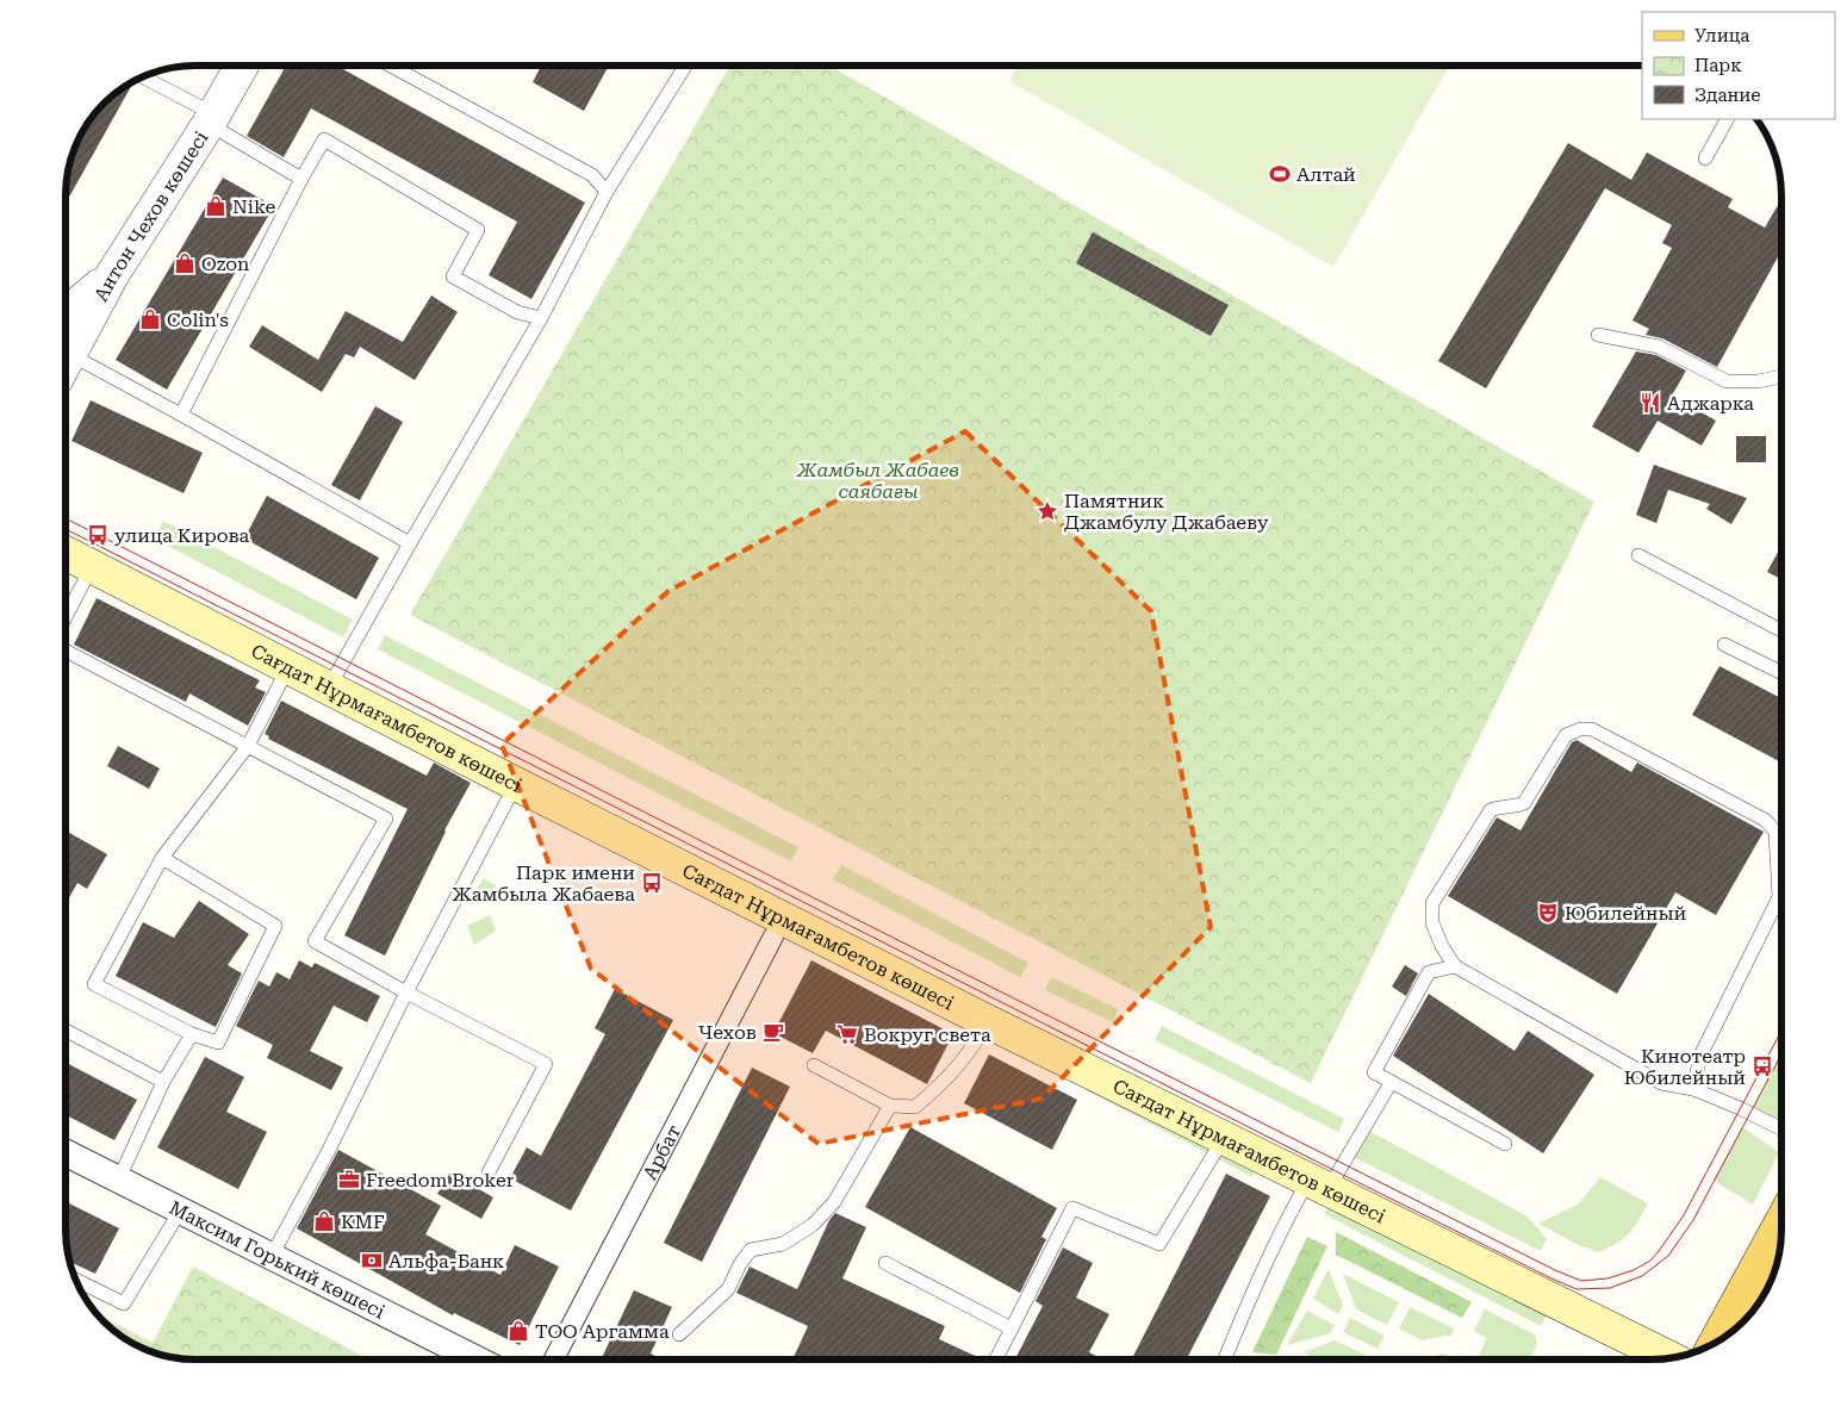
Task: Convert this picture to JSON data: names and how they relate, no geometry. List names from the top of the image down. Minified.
{"streets":{"main road":["Сағдат Нұрмағамбетов көшесі"],"street":["Антон Чехов көшесі","Арбат","Максим Горький көшесі"]},"parks":["Жамбыл Жабаев саябағы"],"places":{"sports":["Алтай"],"shop":["Nike","Ozon","Colin's","KMF","ТОО Аргамма"],"restaurant":["Аджарка"],"place":["Памятник Джамбулу Джабаеву"],"bus stop":["улица Кирова","Парк имени Жамбыла Жабаева","Кинотеатр Юбилейный"],"theatre":["Юбилейный"],"cafe":["Чехов"],"supermarket":["Вокруг света"],"office":["Freedom Broker"],"bank":["Альфа-Банк"]},"legend":["Улица","Парк","Здание"]}
